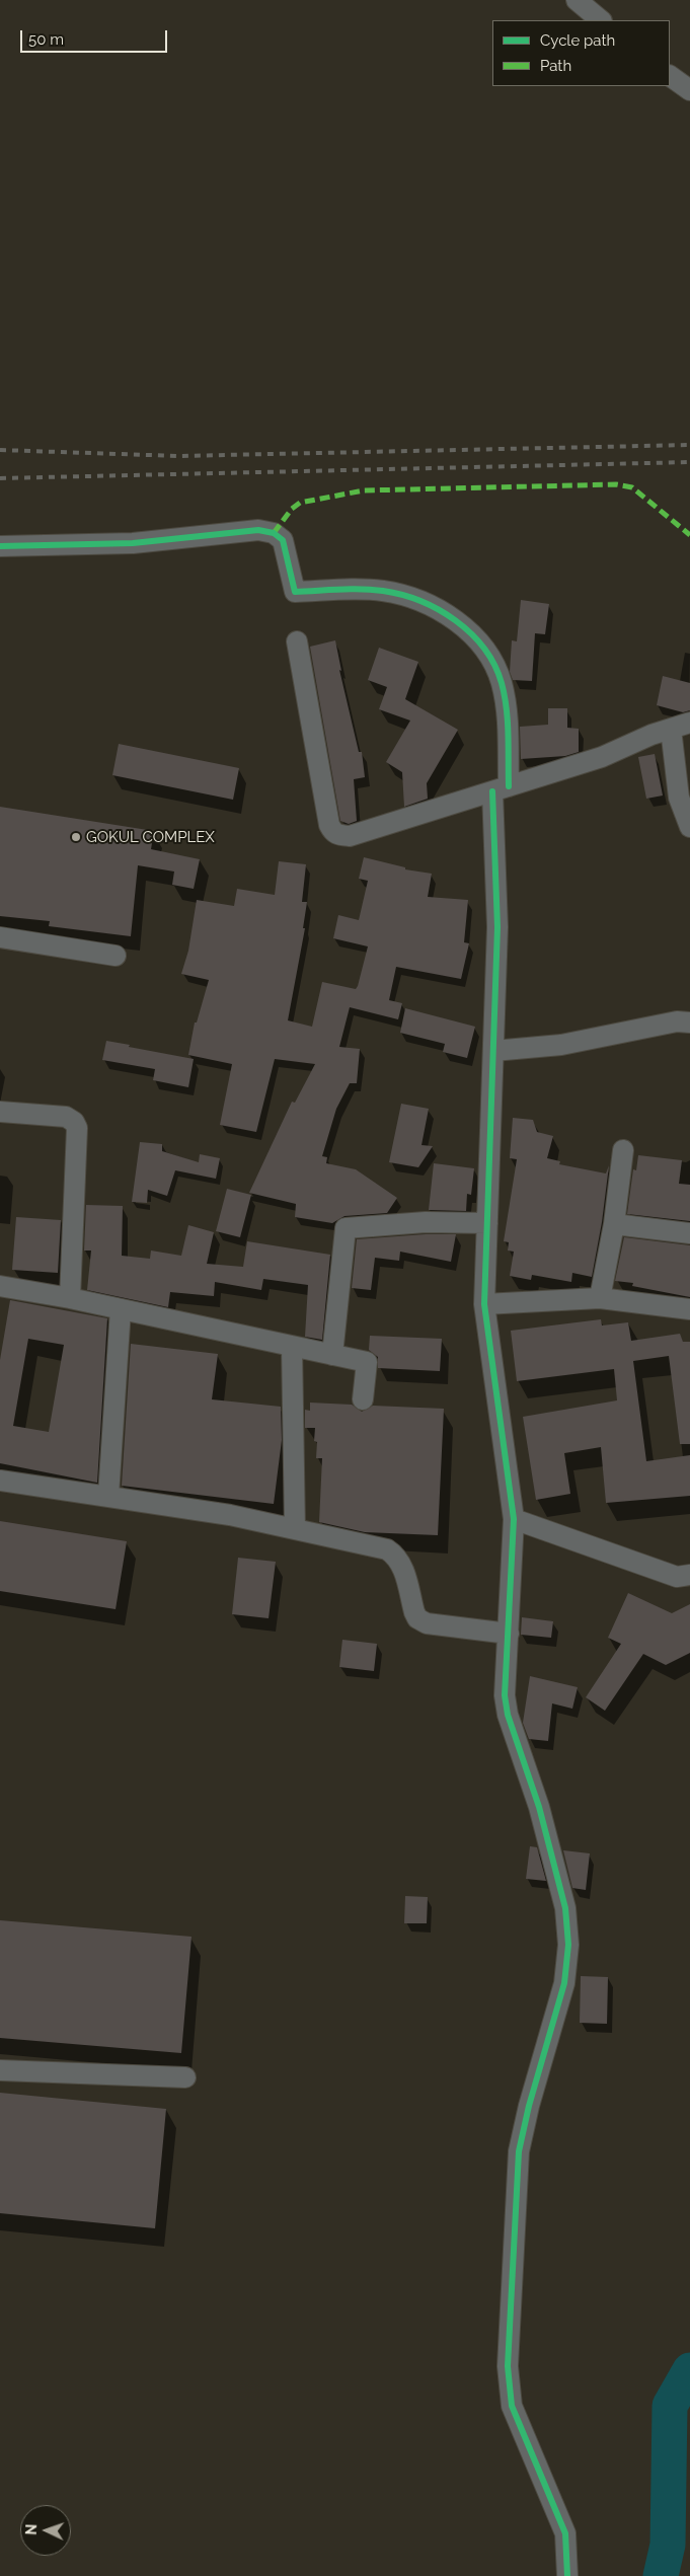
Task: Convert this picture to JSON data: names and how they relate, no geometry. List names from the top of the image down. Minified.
{"places":["GOKUL COMPLEX"],"legend":["Cycle path","Path"],"scale_bar":"50 m","north":"left"}
